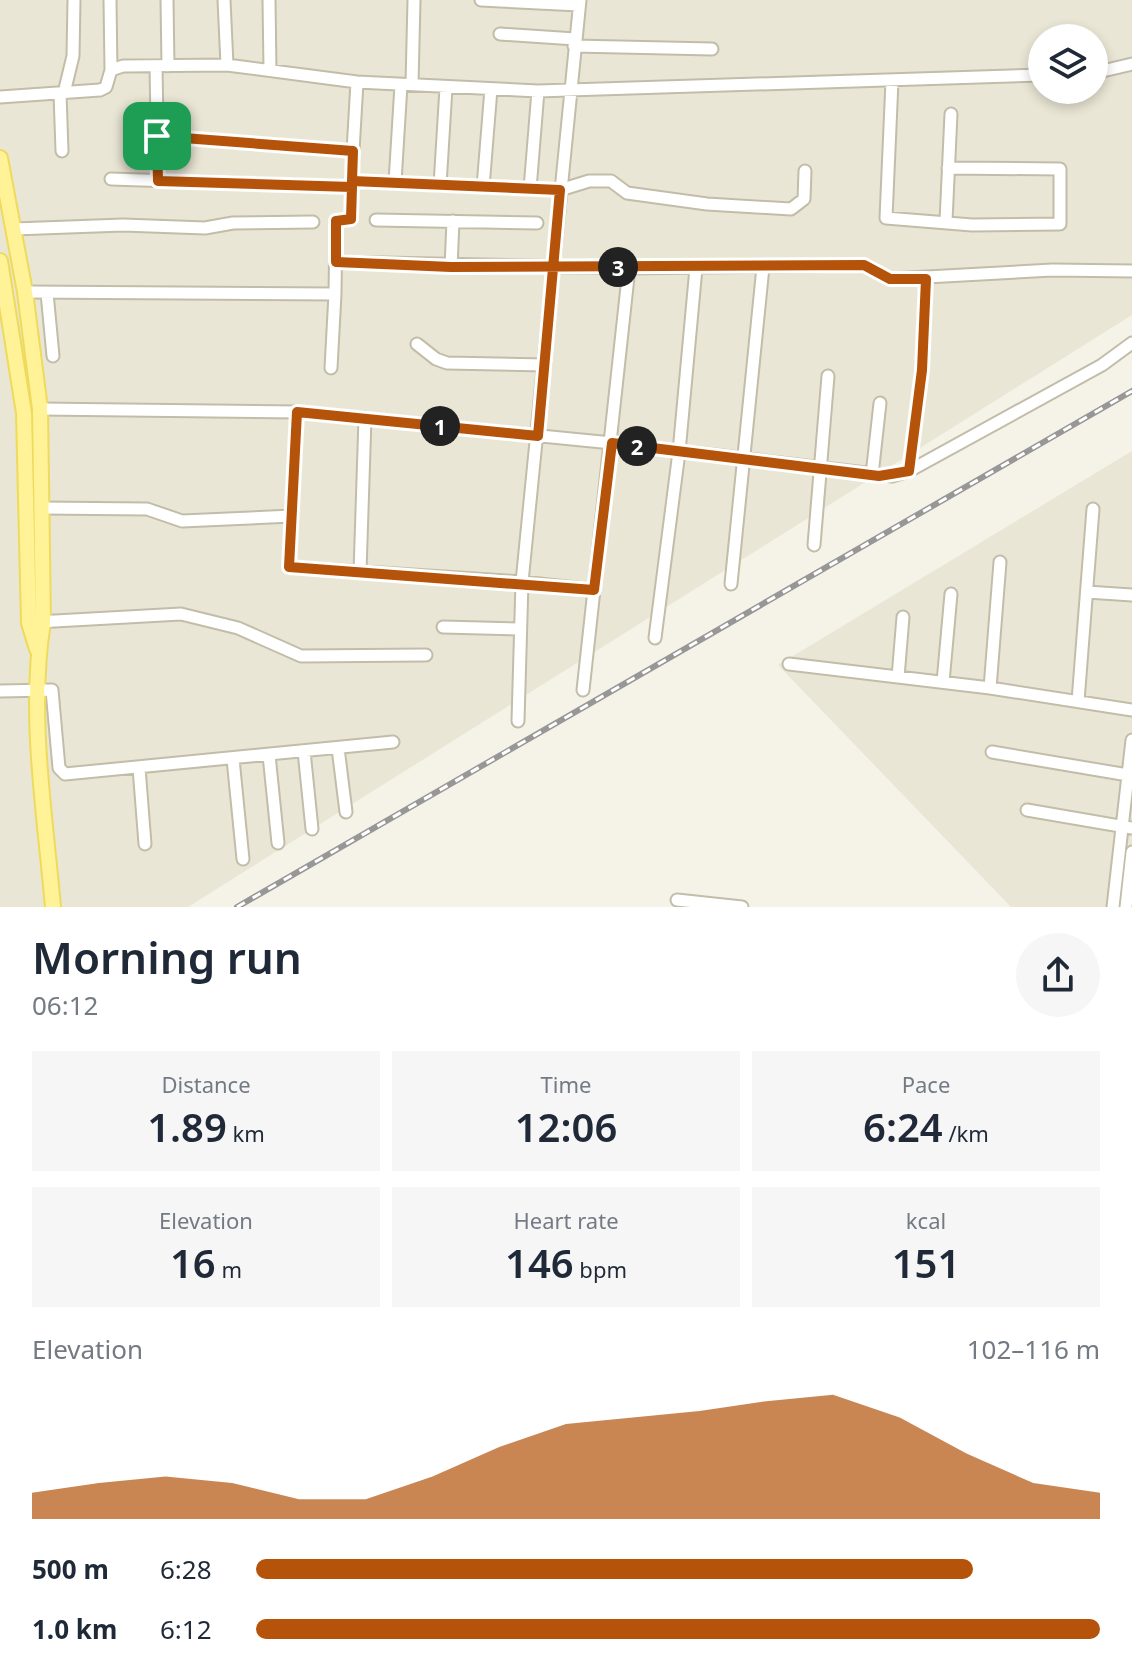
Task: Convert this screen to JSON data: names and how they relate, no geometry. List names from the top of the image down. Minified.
{"page":{"pins":["3","1","2"],"heading":["Morning run","06:12"],"stats":[["Distance","1.89 km"],["Time","12:06"],["Pace","6:24 /km"],["Elevation","16 m"],["Heart rate","146 bpm"],["kcal","151"]],"chart":["Elevation","102–116 m"],"list":[{"name":"500 m","note":"6:28"},{"name":"1.0 km","note":"6:12"}]}}
